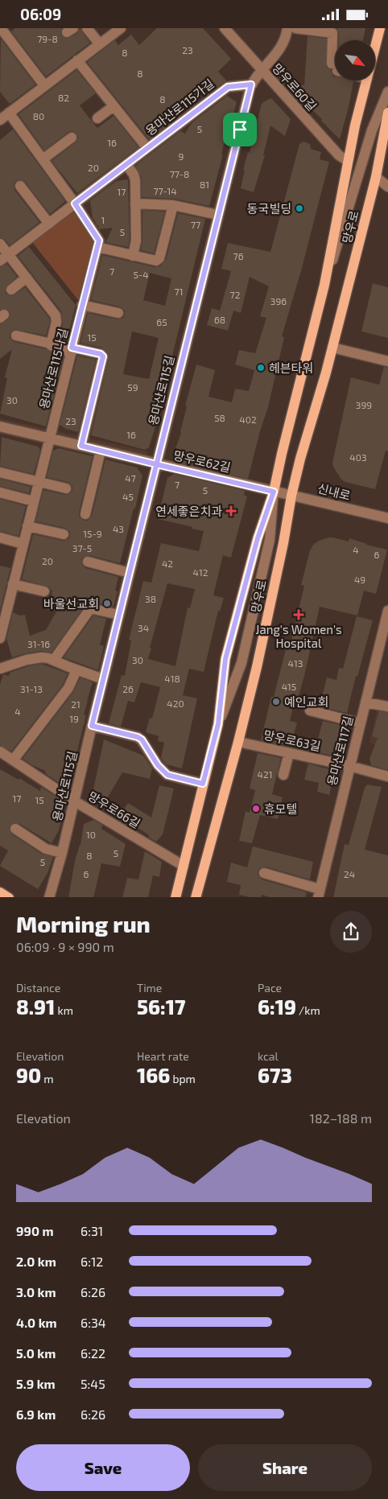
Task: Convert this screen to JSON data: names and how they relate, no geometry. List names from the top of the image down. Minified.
{"streets":{"main road":["망우로"],"street":["망우로60길","용마산로115가길","용마산로115나길","용마산로115길","망우로62길","신내로","망우로63길","용마산로117길","망우로66길"]},"crossings":[["망우로60길","망우로"],["망우로60길","용마산로115길"],["용마산로115가길","용마산로115길"],["망우로","망우로62길"],["망우로","신내로"],["망우로","망우로63길"],["망우로","망우로66길"],["용마산로115나길","망우로62길"],["용마산로115길","망우로62길"],["용마산로115길","망우로66길"],["망우로62길","신내로"],["망우로63길","용마산로117길"]],"places":{"other":["동국빌딩","헤븐타워","바울선교회","예인교회","휴모텔"],"health":["연세좋은치과","Jang's Women's Hospital"]},"house_numbers":["79-8","23","8","8","82","8","80","5","16","9","20","77-8","81","77-14","17","1","77","5","76","7","5-4","71","72","396","68","65","15","59","30","399","58","402","23","16","403","47","7","5","45","43","15-9","37-5","4","6","20","42","412","49","38","34","31-16","30","413","418","415","31-13","26","420","21","4","19","421","17","15","10","5","8","5","6","24"],"north":"bottom right","page":{"status":"06:09","heading":["Morning run","06:09 · 9 × 990 m"],"stats":[["Distance","8.91 km"],["Time","56:17"],["Pace","6:19 /km"],["Elevation","90 m"],["Heart rate","166 bpm"],["kcal","673"]],"chart":["Elevation","182–188 m"],"list":[{"name":"990 m","note":"6:31"},{"name":"2.0 km","note":"6:12"},{"name":"3.0 km","note":"6:26"},{"name":"4.0 km","note":"6:34"},{"name":"5.0 km","note":"6:22"},{"name":"5.9 km","note":"5:45"},{"name":"6.9 km","note":"6:26"}],"buttons":["Save","Share"]}}
